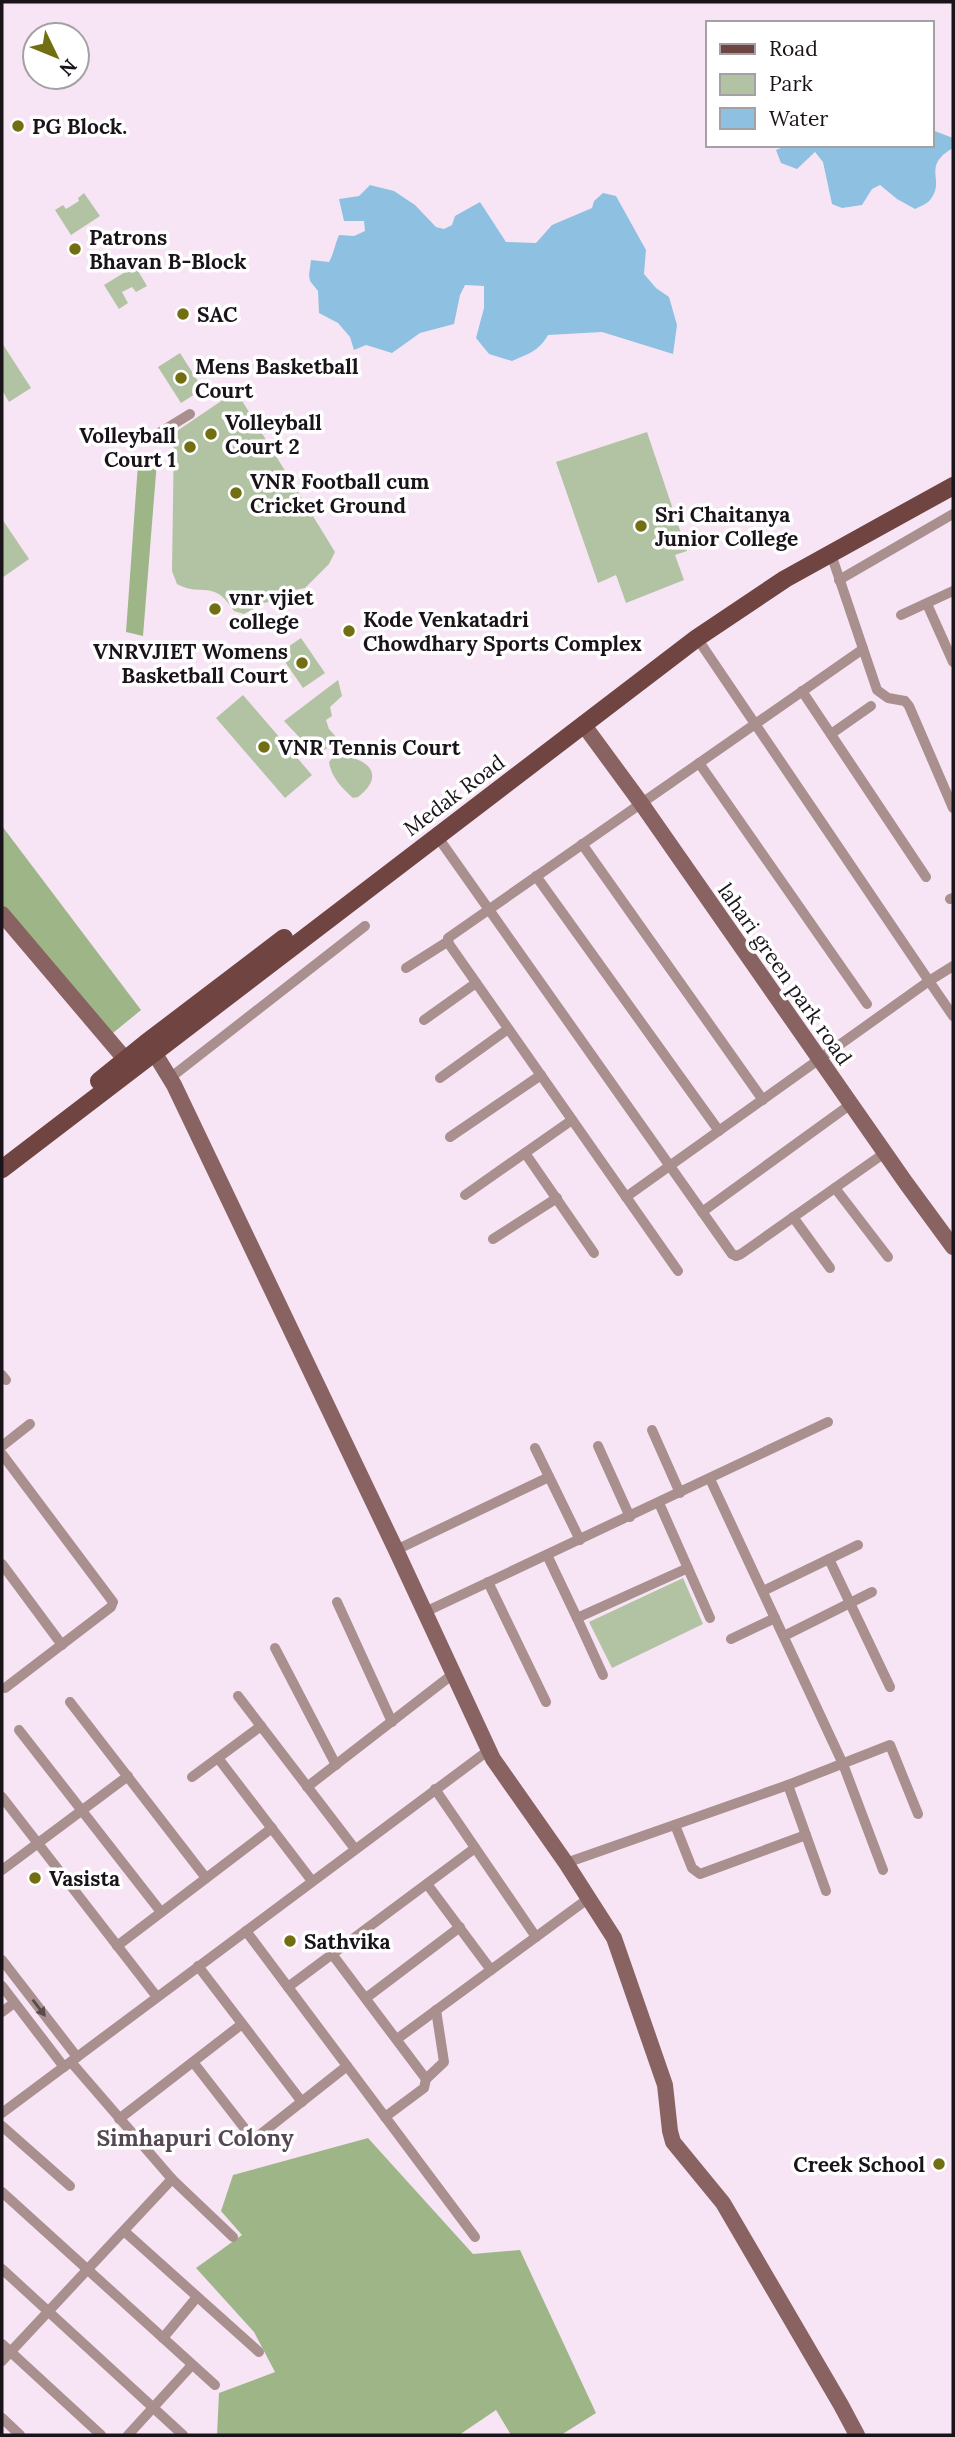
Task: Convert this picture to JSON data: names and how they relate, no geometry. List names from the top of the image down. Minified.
{"streets":{"main road":["Medak Road"],"street":["lahari green park road"]},"crossings":[["Medak Road","lahari green park road"]],"districts":["Simhapuri Colony"],"places":["PG Block.","Patrons Bhavan B-Block","SAC","Mens Basketball Court","Volleyball Court 2","Volleyball Court 1","VNR Football cum Cricket Ground","Sri Chaitanya Junior College","vnr vjiet college","Kode Venkatadri Chowdhary Sports Complex","VNRVJIET Womens Basketball Court","VNR Tennis Court","Vasista","Sathvika","Creek School"],"legend":["Road","Park","Water"],"north":"bottom right"}
